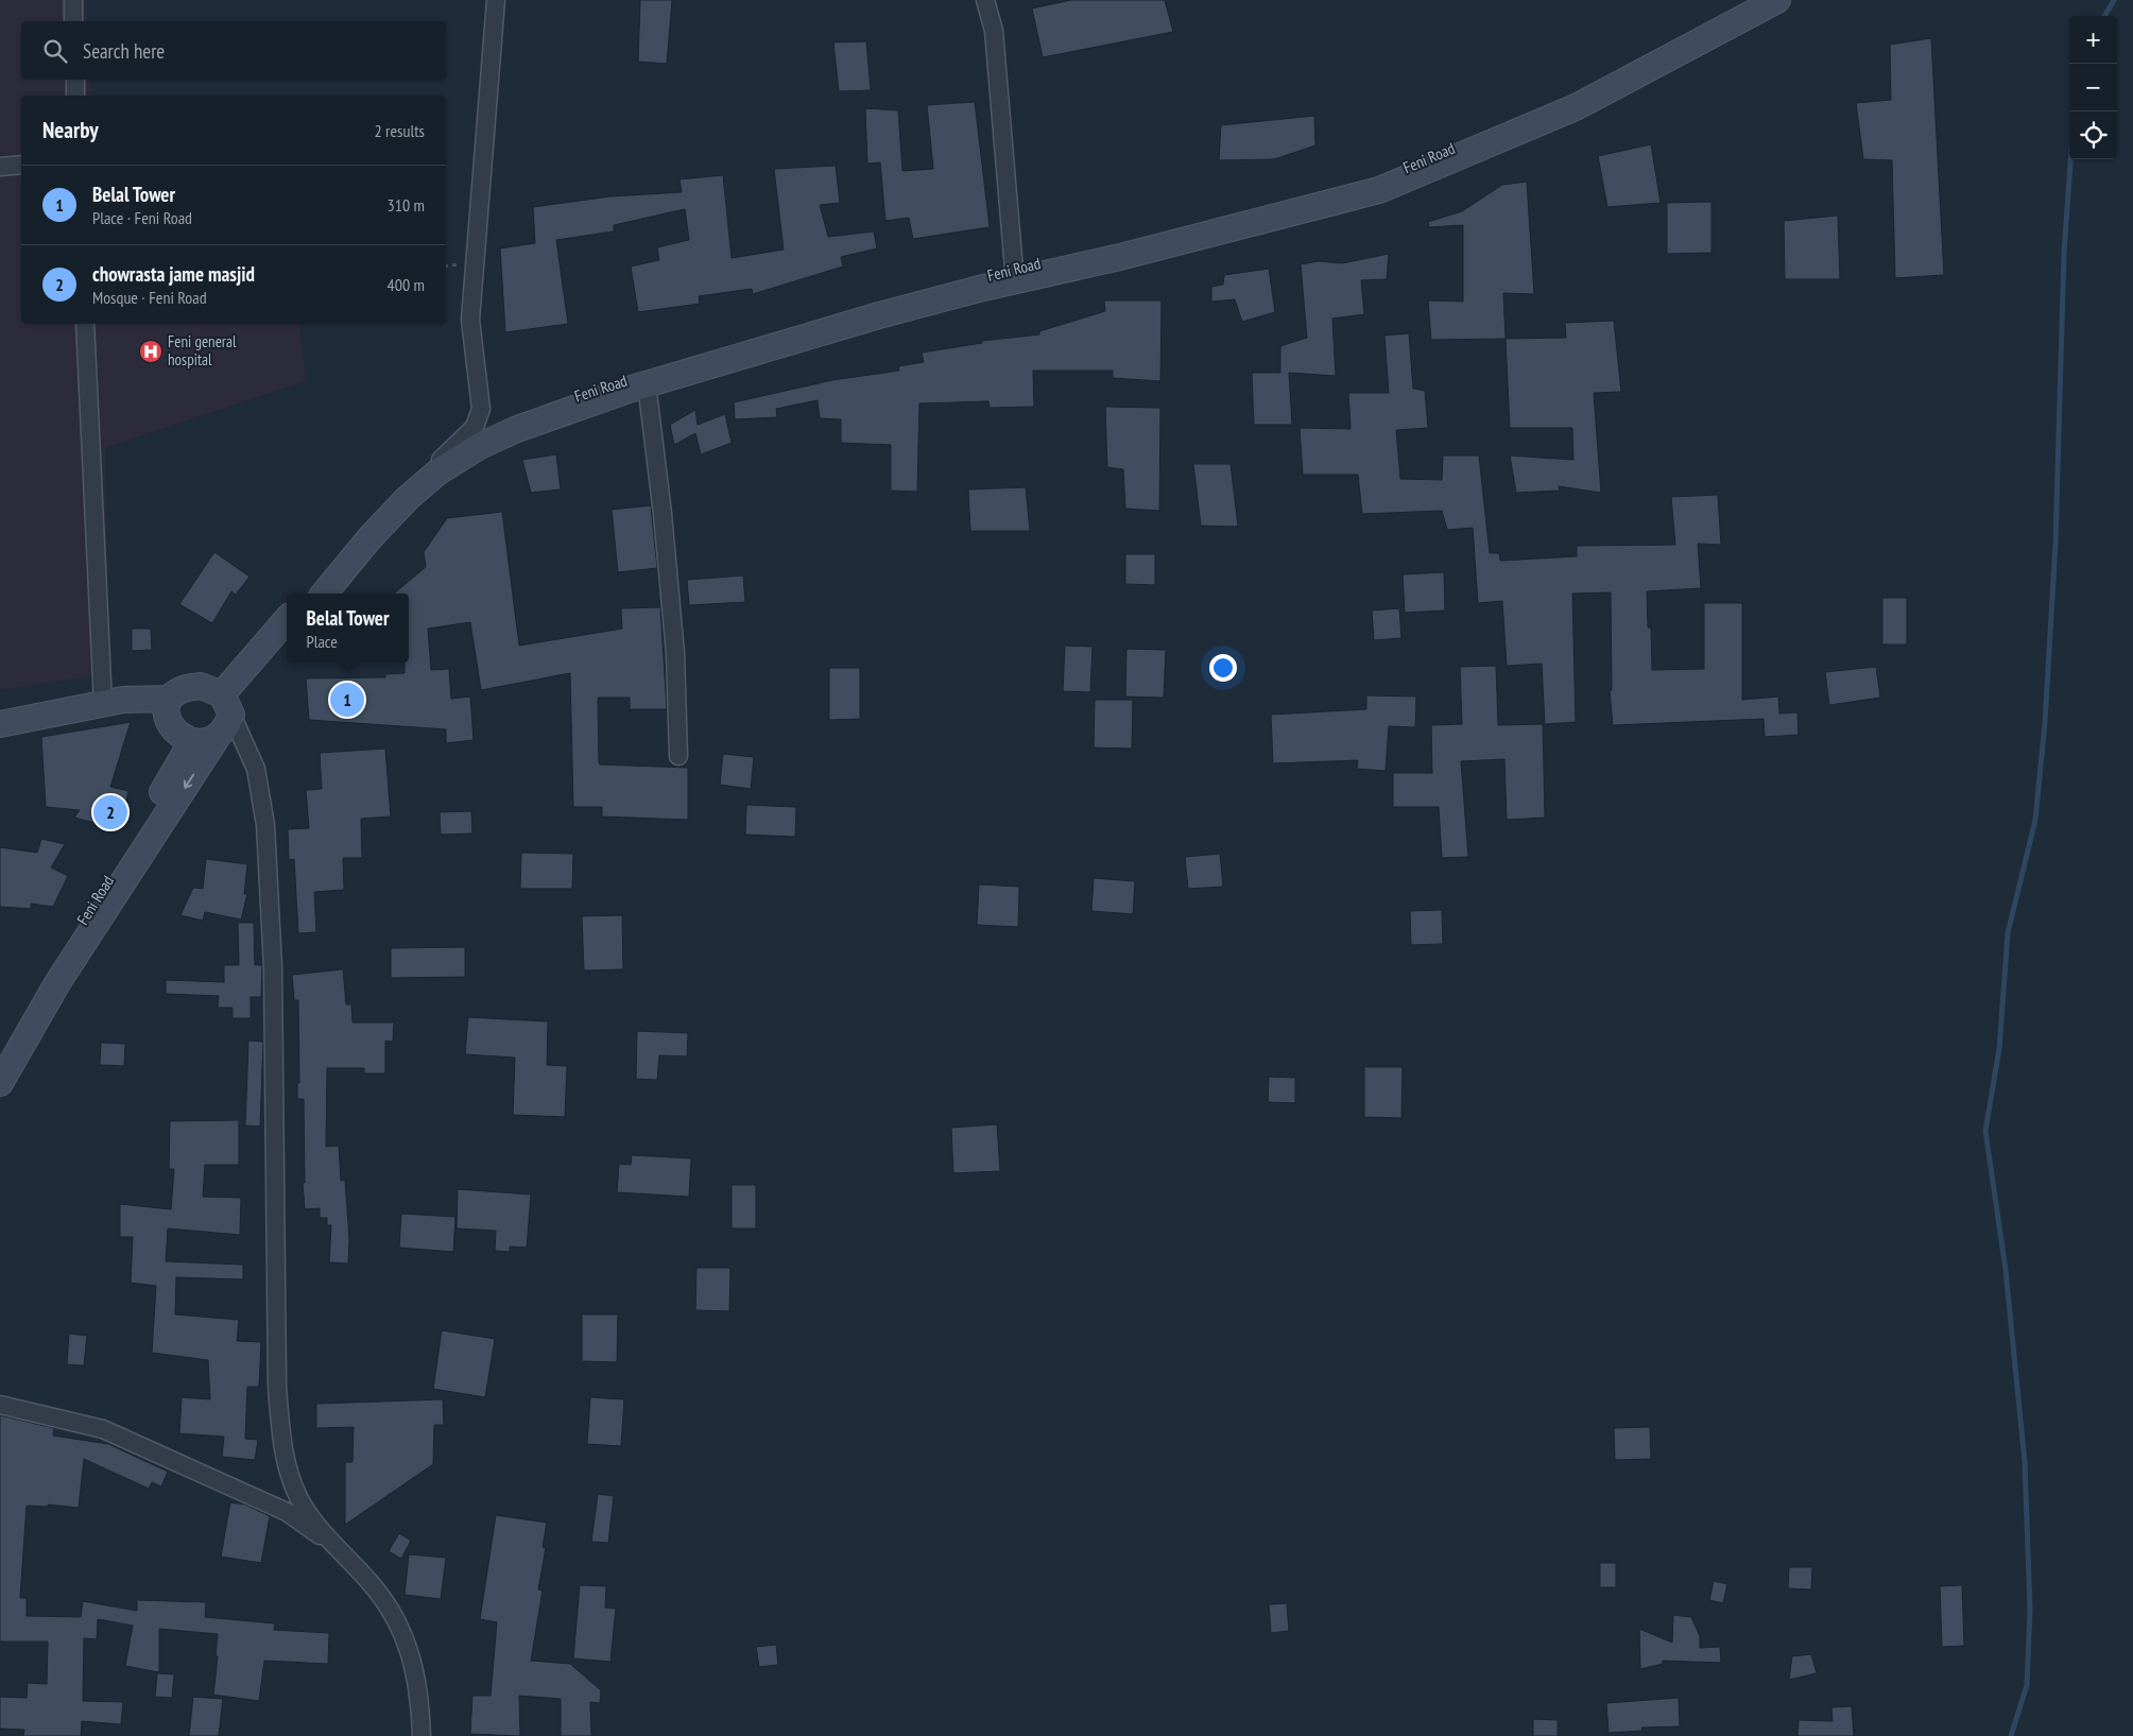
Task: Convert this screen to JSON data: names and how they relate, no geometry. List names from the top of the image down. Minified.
{"streets":{"main road":["Feni Road"]},"places":{"hospital":["Feni general hospital"]},"page":{"map_buttons":["+","−"],"search":"Search here","heading":["Nearby","2 results"],"list":[{"mark":"1","name":"Belal Tower","note":"Place · Feni Road","value":"310 m"},{"mark":"2","name":"chowrasta jame masjid","note":"Mosque · Feni Road","value":"400 m"}],"popup":["Belal Tower","Place"],"pins":["1","2"]}}
